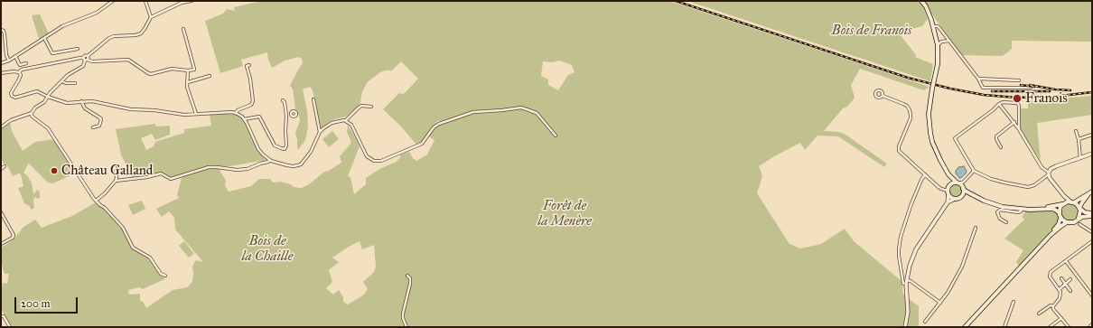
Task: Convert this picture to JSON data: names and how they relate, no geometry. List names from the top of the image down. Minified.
{"parks":["Bois de Franois","Forêt de la Menère","Bois de la Chaille"],"places":["Franois","Château Galland"],"scale_bar":"200 m"}
